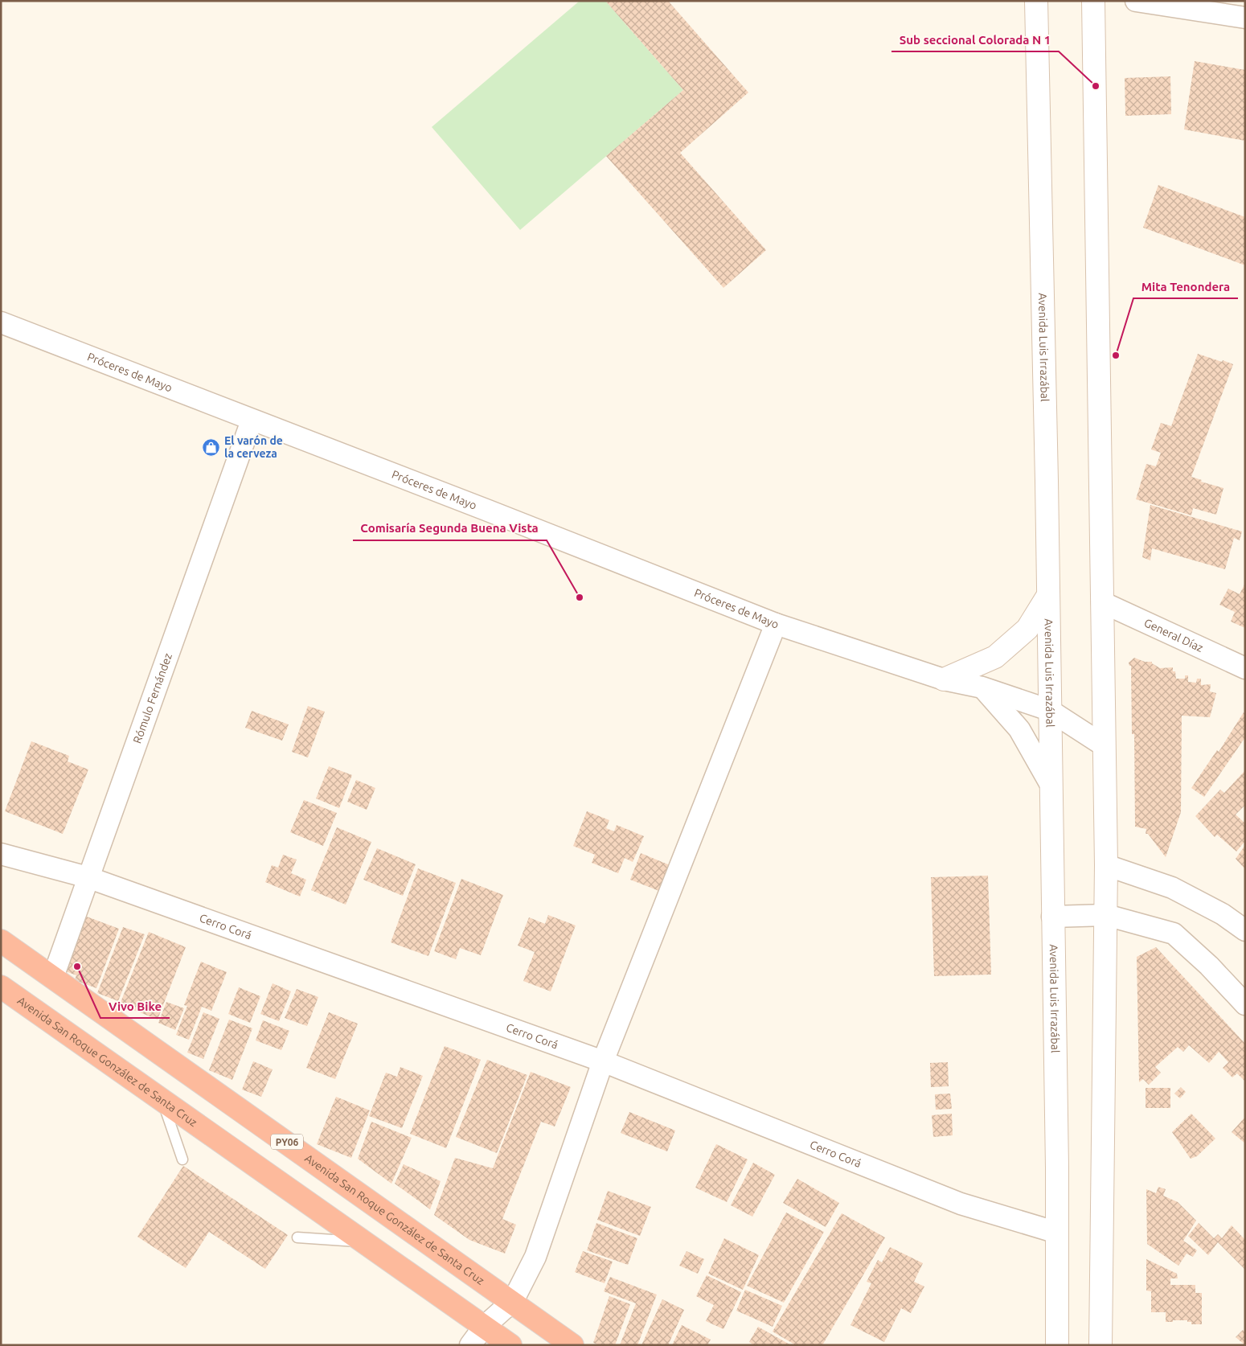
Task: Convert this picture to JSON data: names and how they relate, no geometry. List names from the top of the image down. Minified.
{"streets":{"highway":["Avenida San Roque González de Santa Cruz","PY06"],"main road":["Avenida Luis Irrazábal"],"street":["Próceres de Mayo","General Díaz","Rómulo Fernández","Cerro Corá"]},"crossings":[["Avenida Luis Irrazábal","Próceres de Mayo"],["Avenida Luis Irrazábal","Cerro Corá"],["Próceres de Mayo","Rómulo Fernández"],["Rómulo Fernández","Cerro Corá"],["Rómulo Fernández","Avenida San Roque González de Santa Cruz"]],"places":{"other":["Sub seccional Colorada N 1","Mita Tenondera","Comisaría Segunda Buena Vista","Vivo Bike"],"shop":["El varón de la cerveza"]}}
